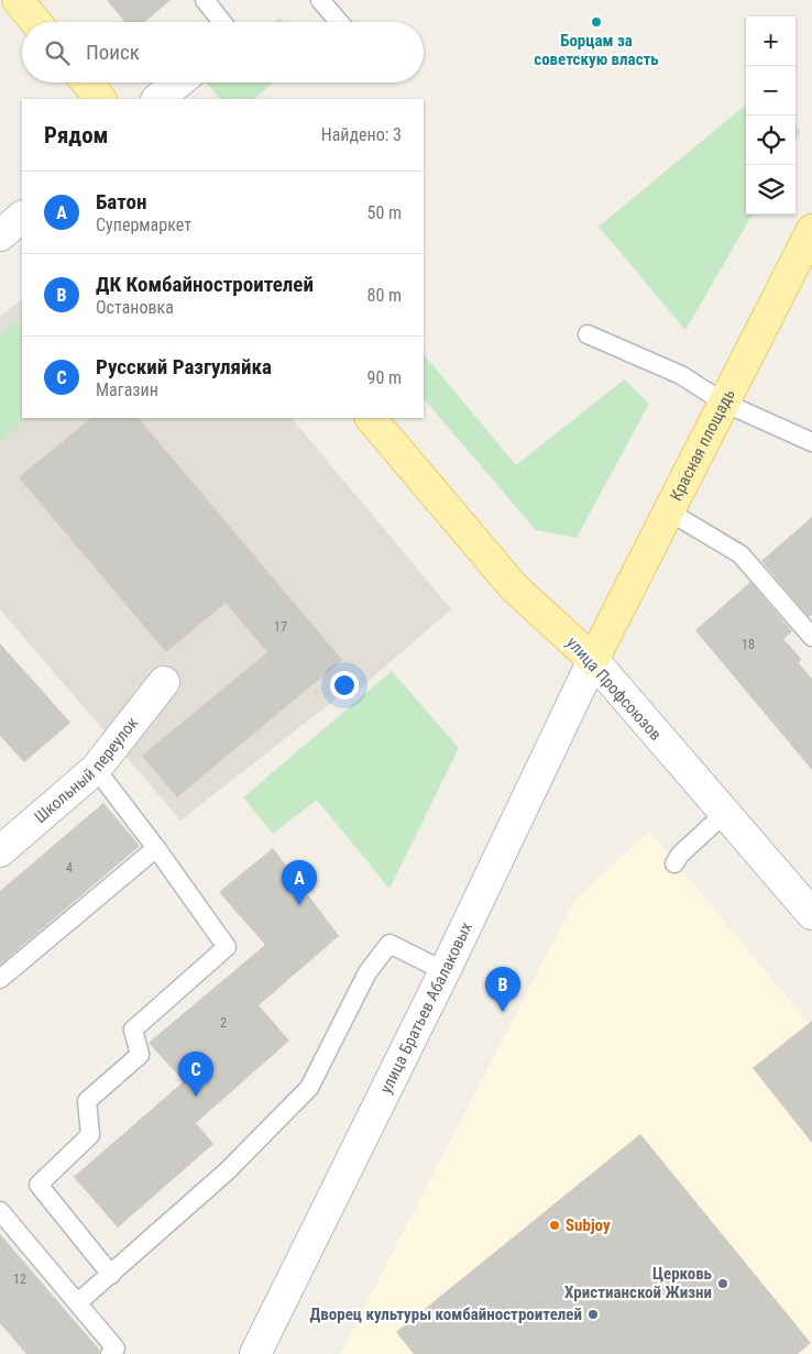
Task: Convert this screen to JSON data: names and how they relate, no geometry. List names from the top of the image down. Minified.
{"streets":{"main road":["Красная площадь","улица Профсоюзов"],"street":["Школьный переулок","улица Братьев Абалаковых"]},"crossings":[["Красная площадь","улица Профсоюзов"],["Красная площадь","улица Братьев Абалаковых"],["улица Профсоюзов","улица Братьев Абалаковых"]],"places":["Борцам за советскую власть","Subjoy","Церковь Христианской Жизни","Дворец культуры комбайностроителей"],"house_numbers":["17","18","4","2","12"],"page":{"map_buttons":["+","−"],"search":"Поиск","heading":["Рядом","Найдено: 3"],"list":[{"mark":"A","name":"Батон","note":"Супермаркет","value":"50 m"},{"mark":"B","name":"ДК Комбайностроителей","note":"Остановка","value":"80 m"},{"mark":"C","name":"Русский Разгуляйка","note":"Магазин","value":"90 m"}],"pins":["A","B","C"]}}
